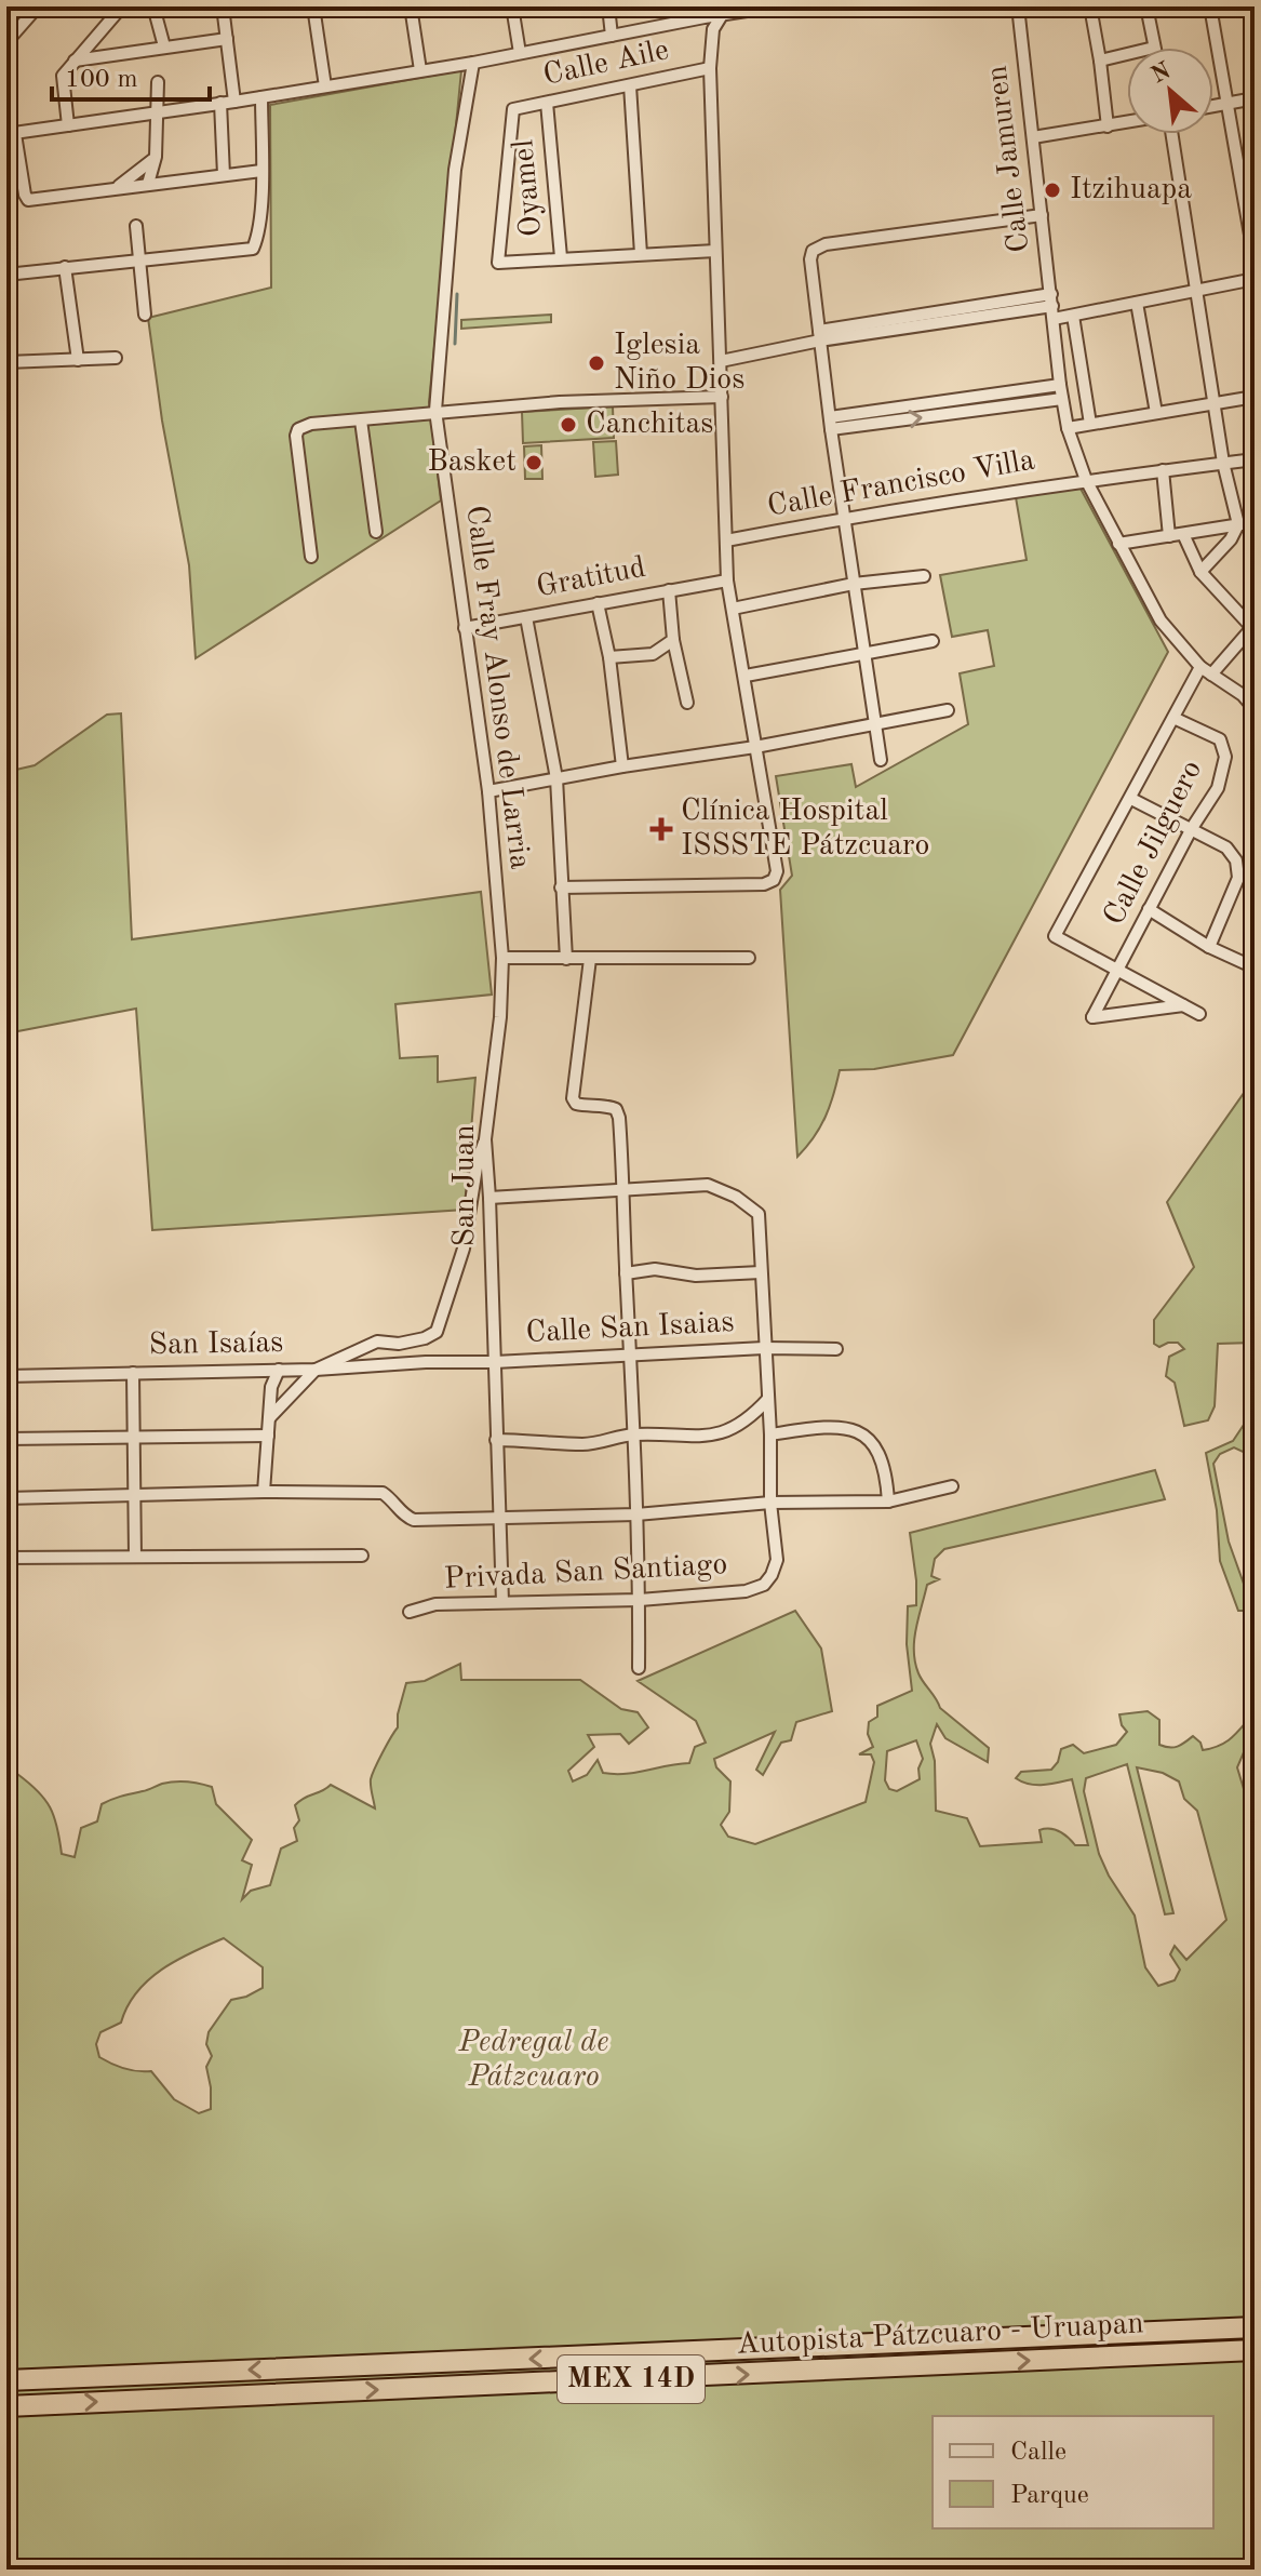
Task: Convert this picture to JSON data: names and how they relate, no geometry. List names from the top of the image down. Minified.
{"streets":{"highway":["Autopista Pátzcuaro - Uruapan","MEX 14D"],"street":["Calle Aile","Calle Jamuren","Oyamel","Calle Francisco Villa","Gratitud","Calle Fray Alonso de Larria","Calle Jilguero","San Juan","Calle San Isaias","San Isaías","Privada San Santiago"]},"crossings":[["Calle Aile","Oyamel"],["Calle Jamuren","Calle Francisco Villa"],["Gratitud","Calle Fray Alonso de Larria"],["Calle Fray Alonso de Larria","San Juan"],["San Juan","Calle San Isaias"],["San Juan","Privada San Santiago"],["Calle San Isaias","San Isaías"]],"parks":["Pedregal de Pátzcuaro"],"places":{"other":["Itzihuapa","Iglesia Niño Dios","Canchitas","Basket"],"health":["Clínica Hospital ISSSTE Pátzcuaro"]},"legend":["Calle","Parque"],"scale_bar":"100 m","north":"top left"}
